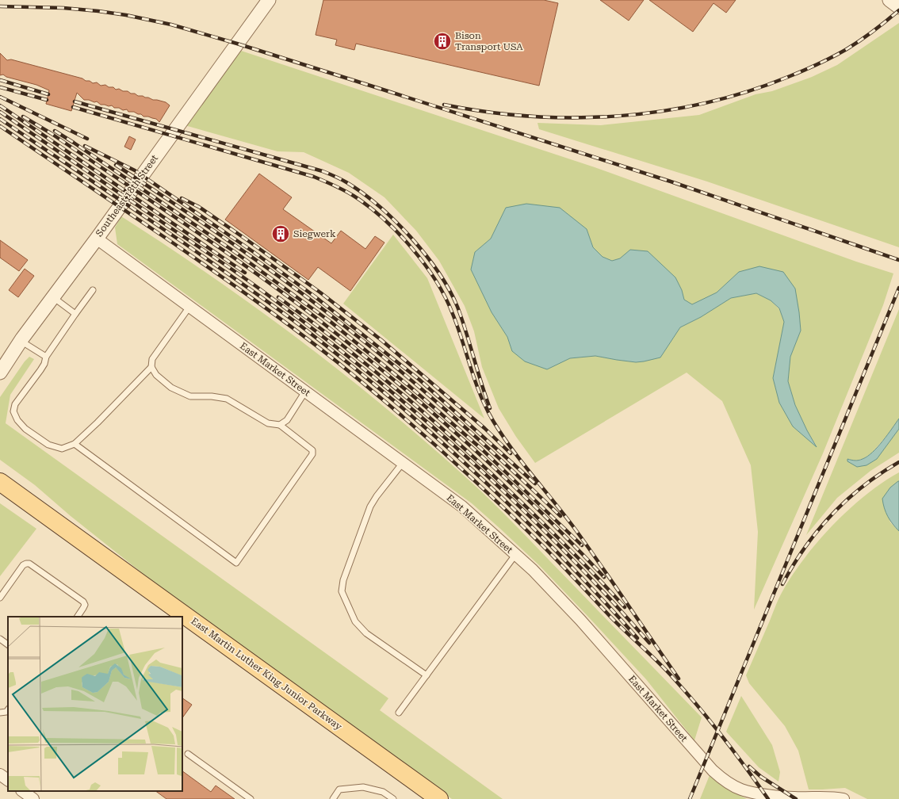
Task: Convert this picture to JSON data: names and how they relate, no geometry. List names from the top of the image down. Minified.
{"streets":{"main road":["East Martin Luther King Junior Parkway"],"street":["Southeast 18th Street","East Market Street"]},"crossings":[["Southeast 18th Street","East Market Street"]],"places":{"building":["Bison Transport USA","Siegwerk"]}}
